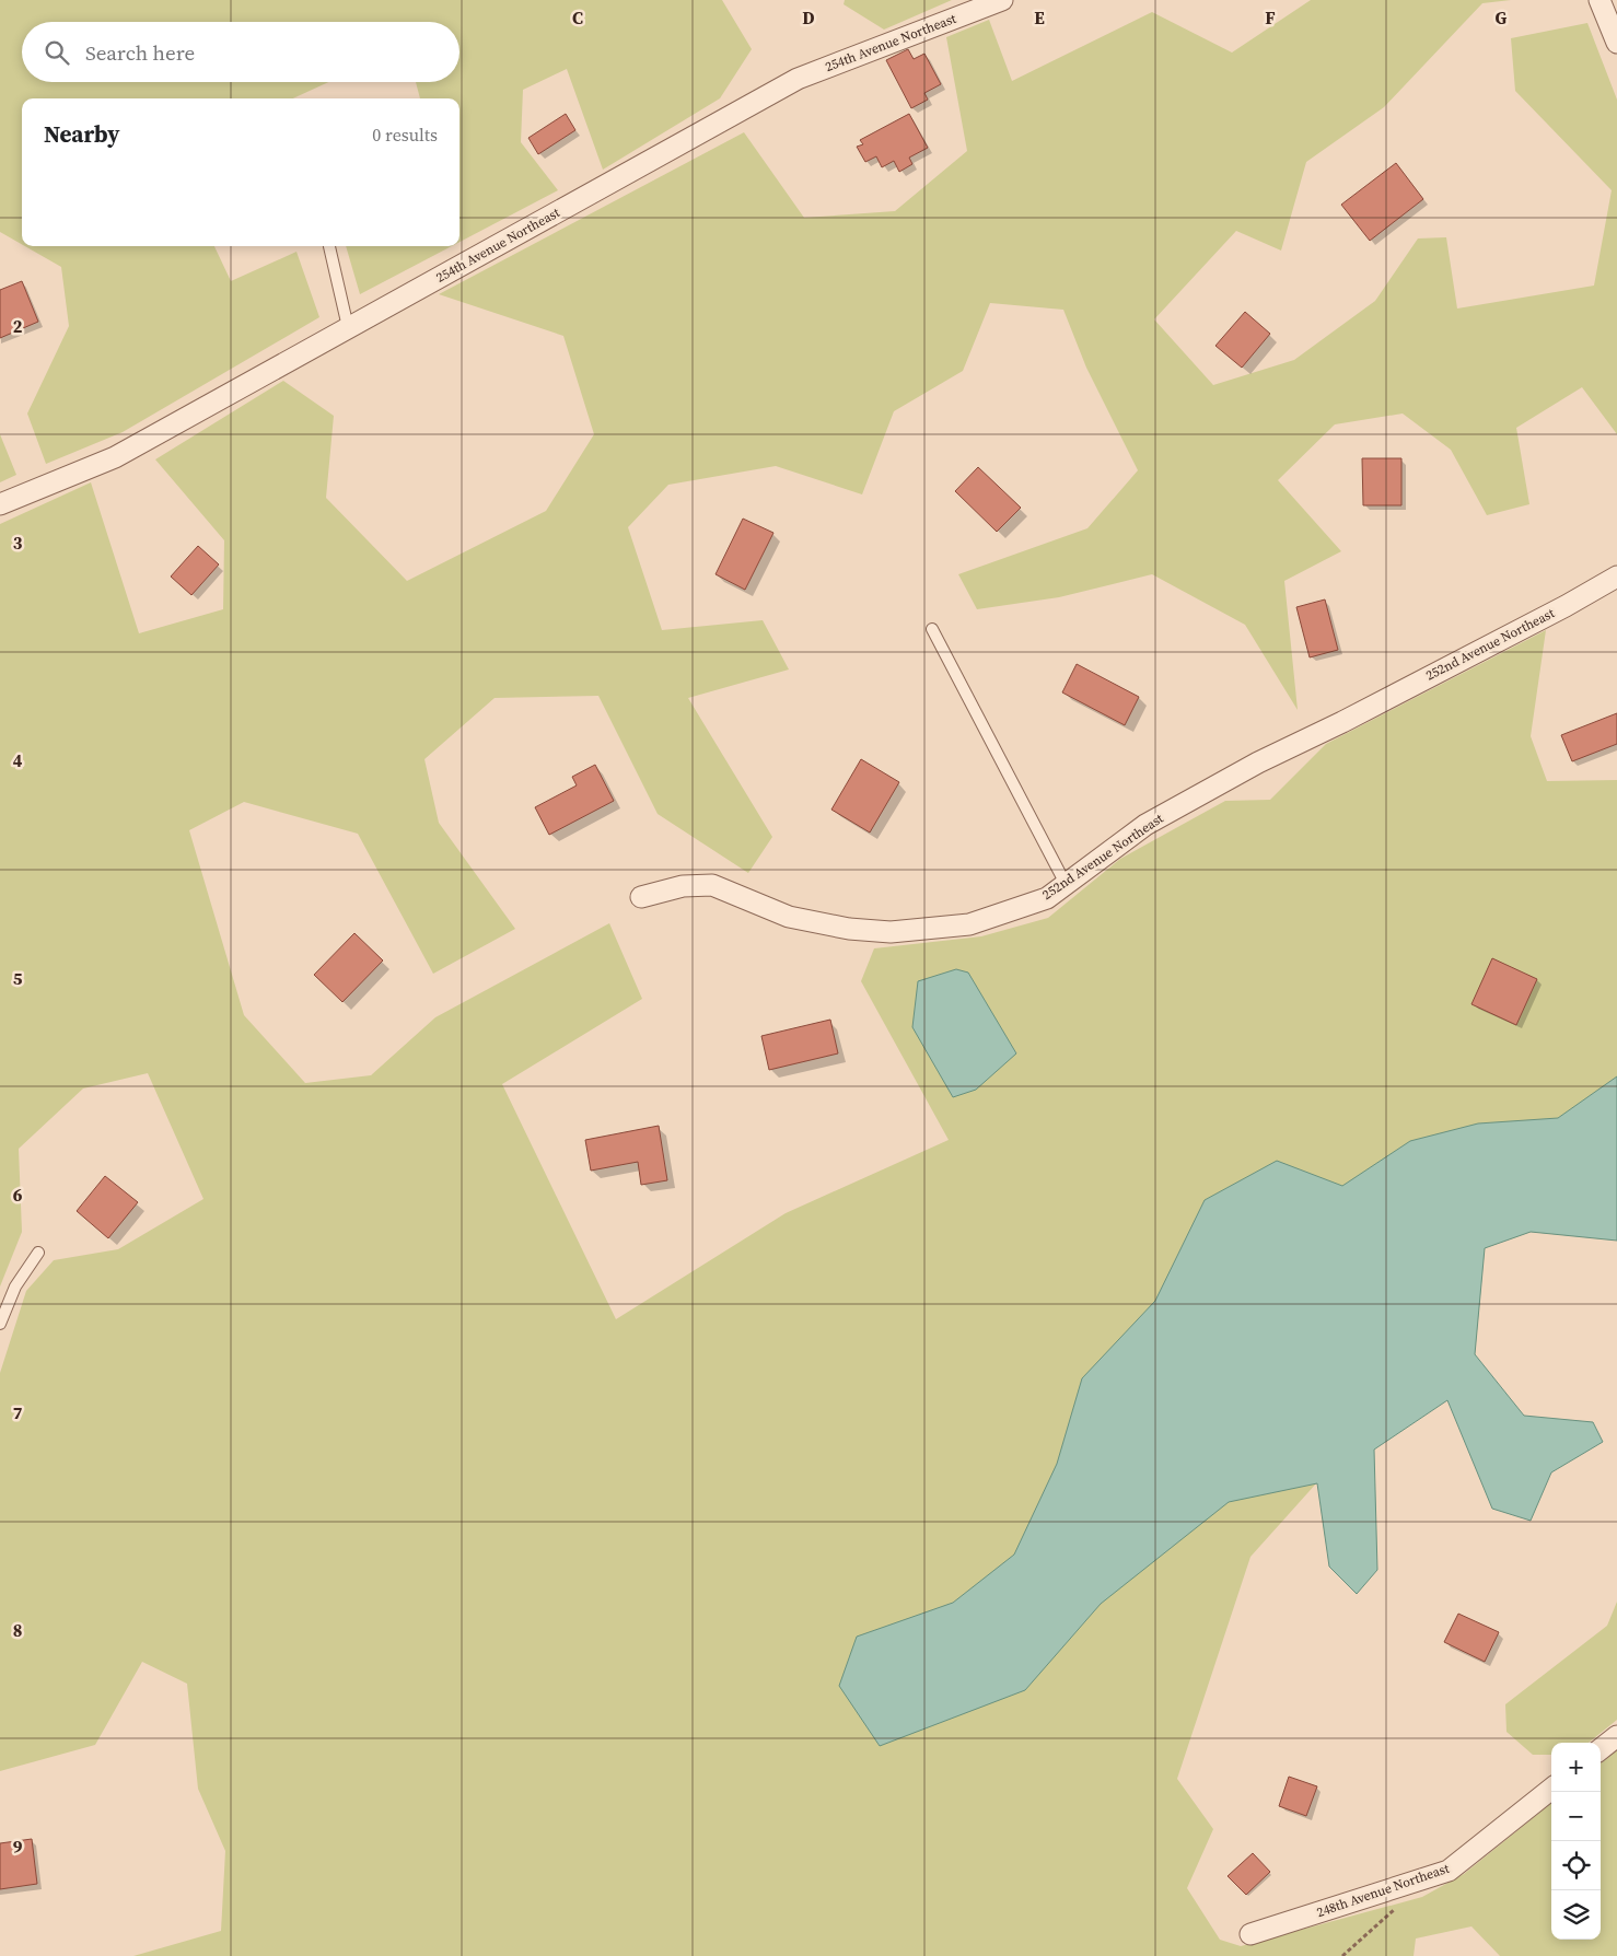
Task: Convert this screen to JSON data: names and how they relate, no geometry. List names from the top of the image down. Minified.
{"streets":{"street":["254th Avenue Northeast","252nd Avenue Northeast","248th Avenue Northeast"]},"page":{"search":"Search here","heading":["Nearby","0 results"],"map_buttons":["+","−"]},"grid":{"columns":["C","D","E","F","G"],"rows":["2","3","4","5","6","7","8","9"]}}
